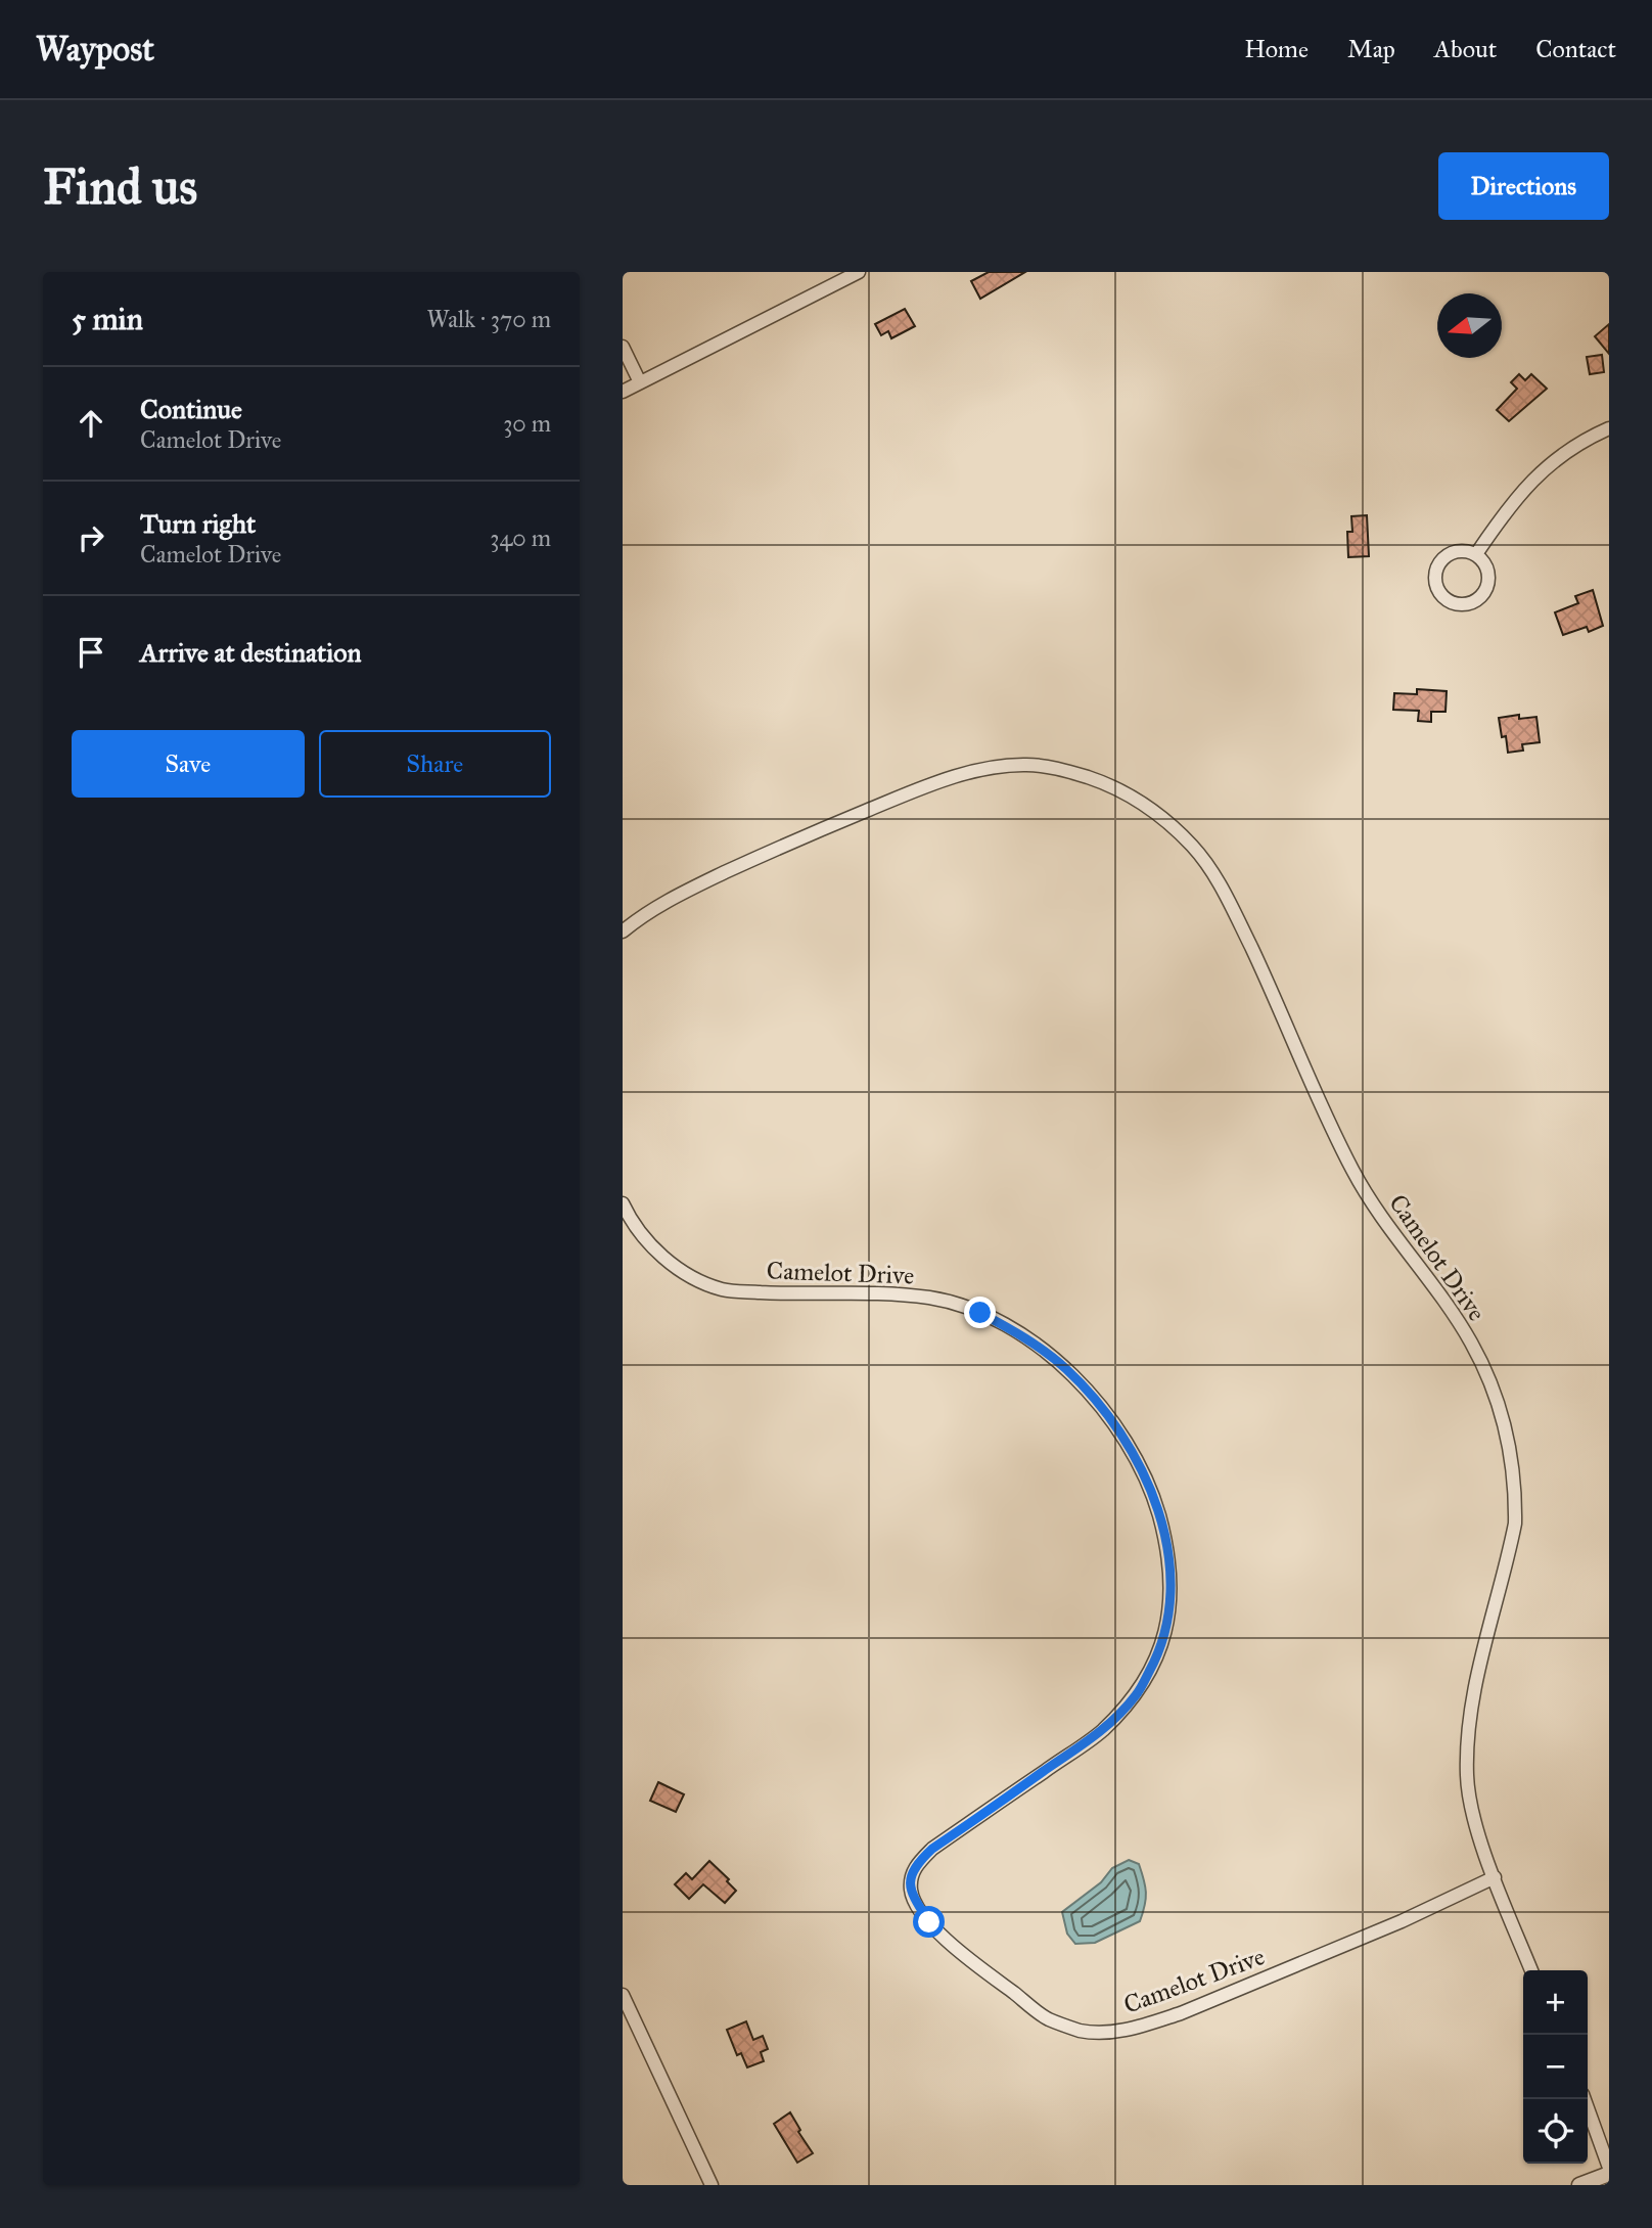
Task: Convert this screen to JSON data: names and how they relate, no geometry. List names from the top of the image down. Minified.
{"streets":{"street":["Camelot Drive"]},"north":"left","page":{"header":"Waypost","nav":["Home","Map","About","Contact"],"buttons":["Directions",["Save","Share"]],"title":"Find us","heading":["5 min","Walk · 370 m"],"list":[["Continue","Camelot Drive","30 m"],["Turn right","Camelot Drive","340 m"],"Arrive at destination"],"map_buttons":["+","−"]}}
